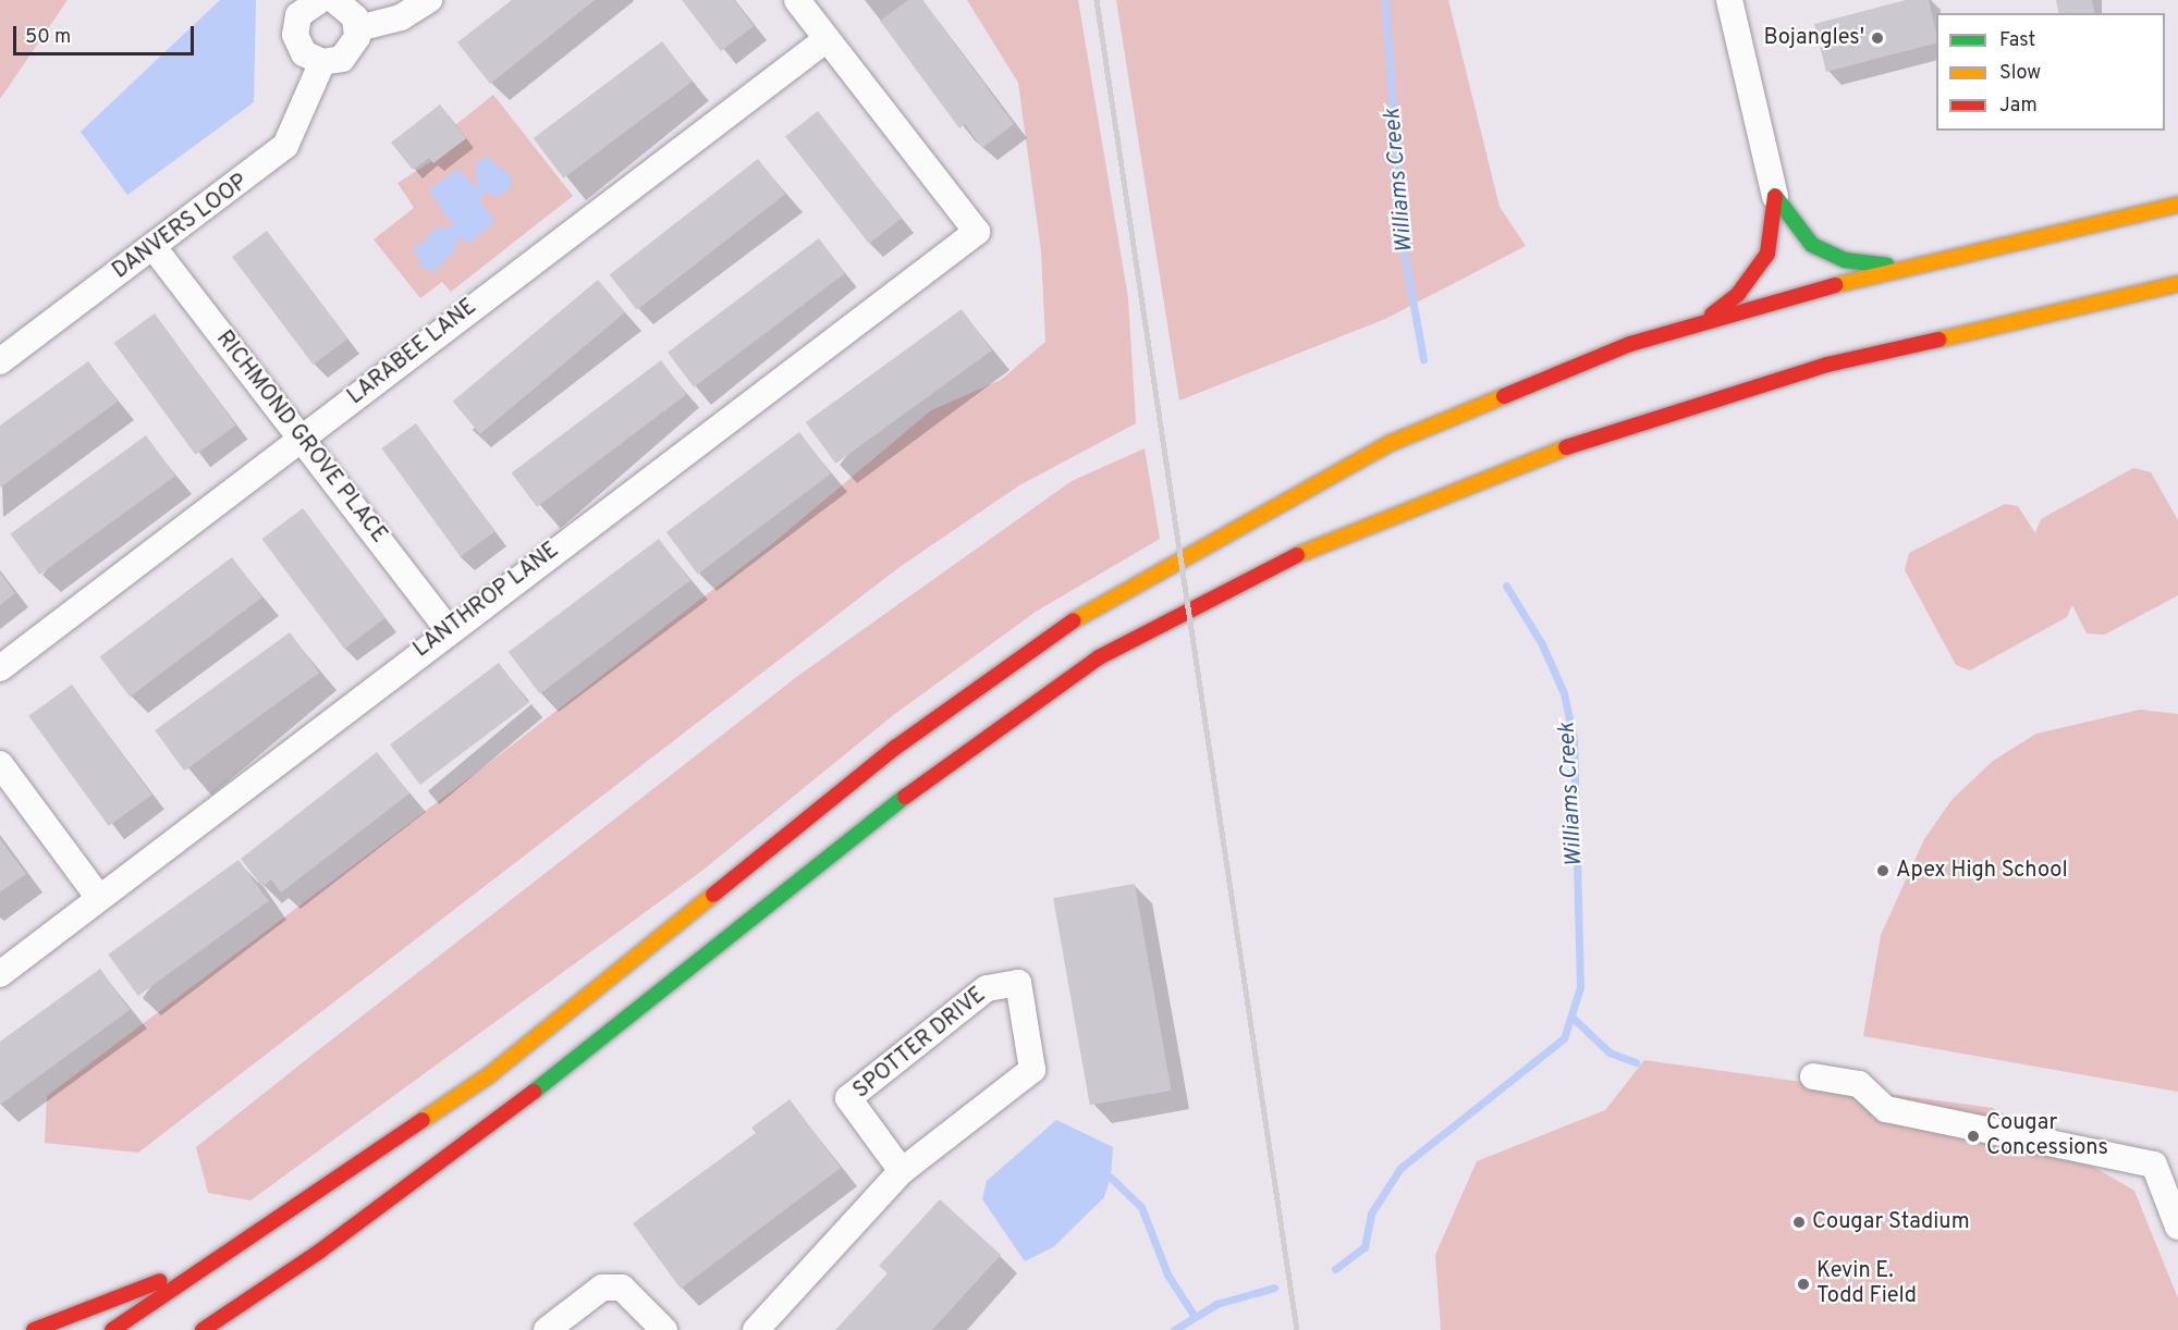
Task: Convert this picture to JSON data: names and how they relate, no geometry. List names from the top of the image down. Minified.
{"streets":{"street":["DANVERS LOOP","LARABEE LANE","RICHMOND GROVE PLACE","LANTHROP LANE","SPOTTER DRIVE"]},"crossings":[["DANVERS LOOP","RICHMOND GROVE PLACE"],["LARABEE LANE","RICHMOND GROVE PLACE"],["LARABEE LANE","LANTHROP LANE"],["RICHMOND GROVE PLACE","LANTHROP LANE"]],"water":["Williams Creek"],"places":["Bojangles'","Apex High School","Cougar Concessions","Cougar Stadium","Kevin E. Todd Field"],"legend":["Fast","Slow","Jam"],"scale_bar":"50 m"}
